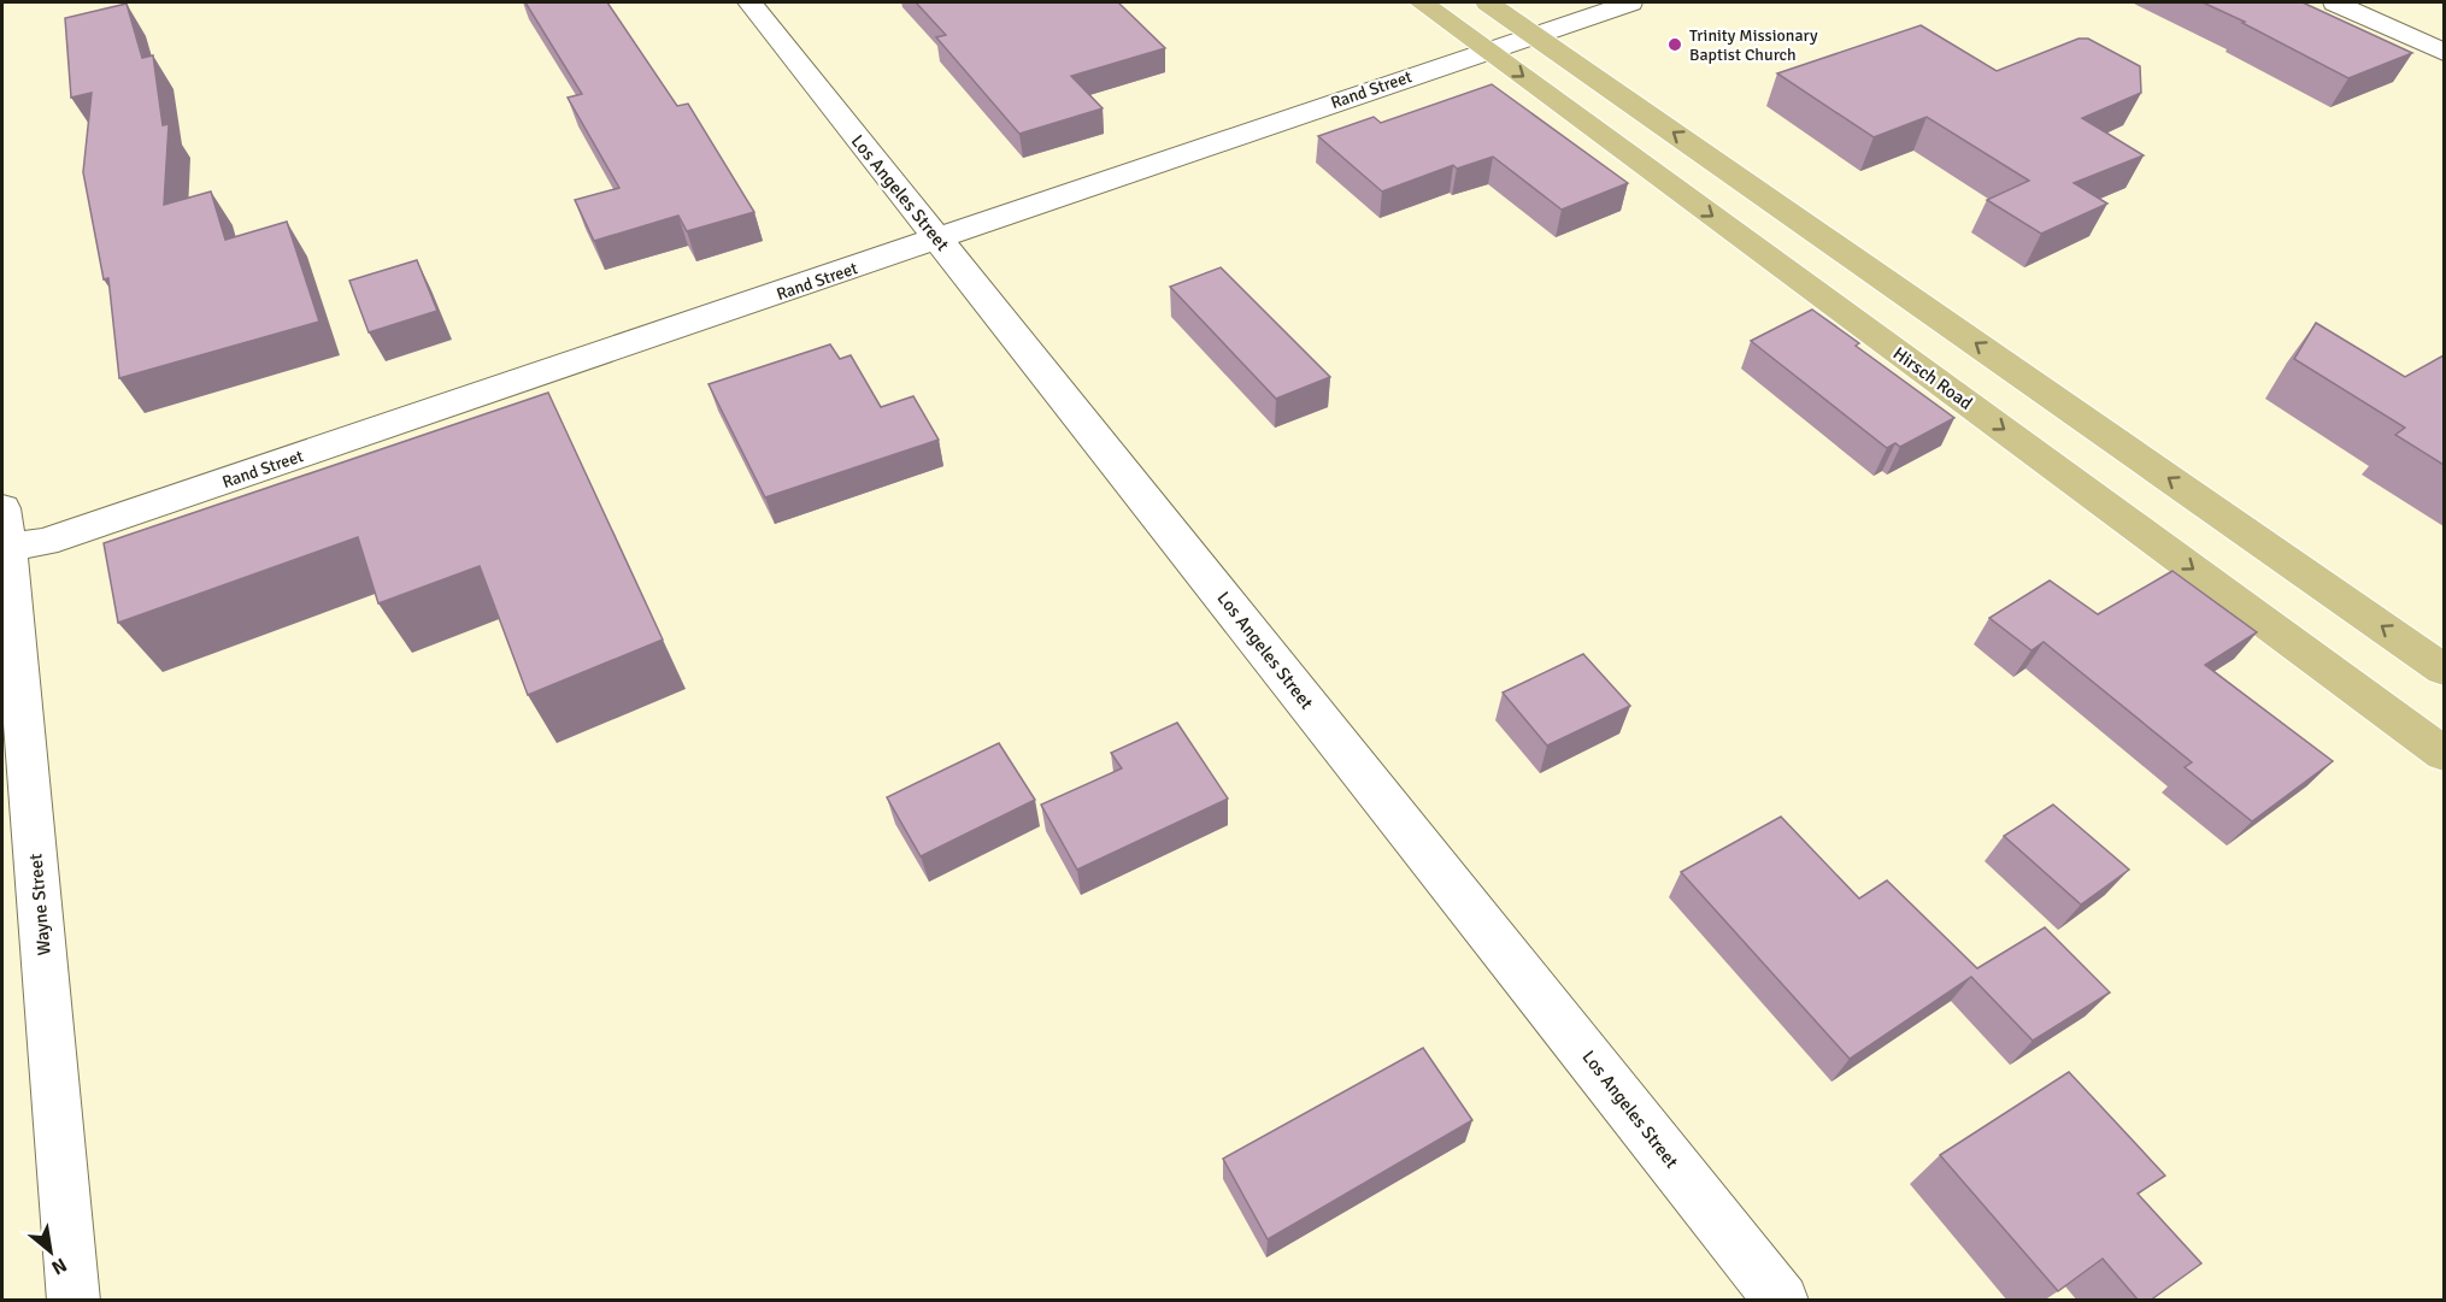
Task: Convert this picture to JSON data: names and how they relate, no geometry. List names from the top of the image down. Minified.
{"streets":{"main road":["Hirsch Road"],"street":["Rand Street","Los Angeles Street","Wayne Street"]},"crossings":[["Rand Street","Los Angeles Street"],["Rand Street","Hirsch Road"],["Rand Street","Wayne Street"]],"places":["Trinity Missionary Baptist Church"],"north":"bottom right"}
